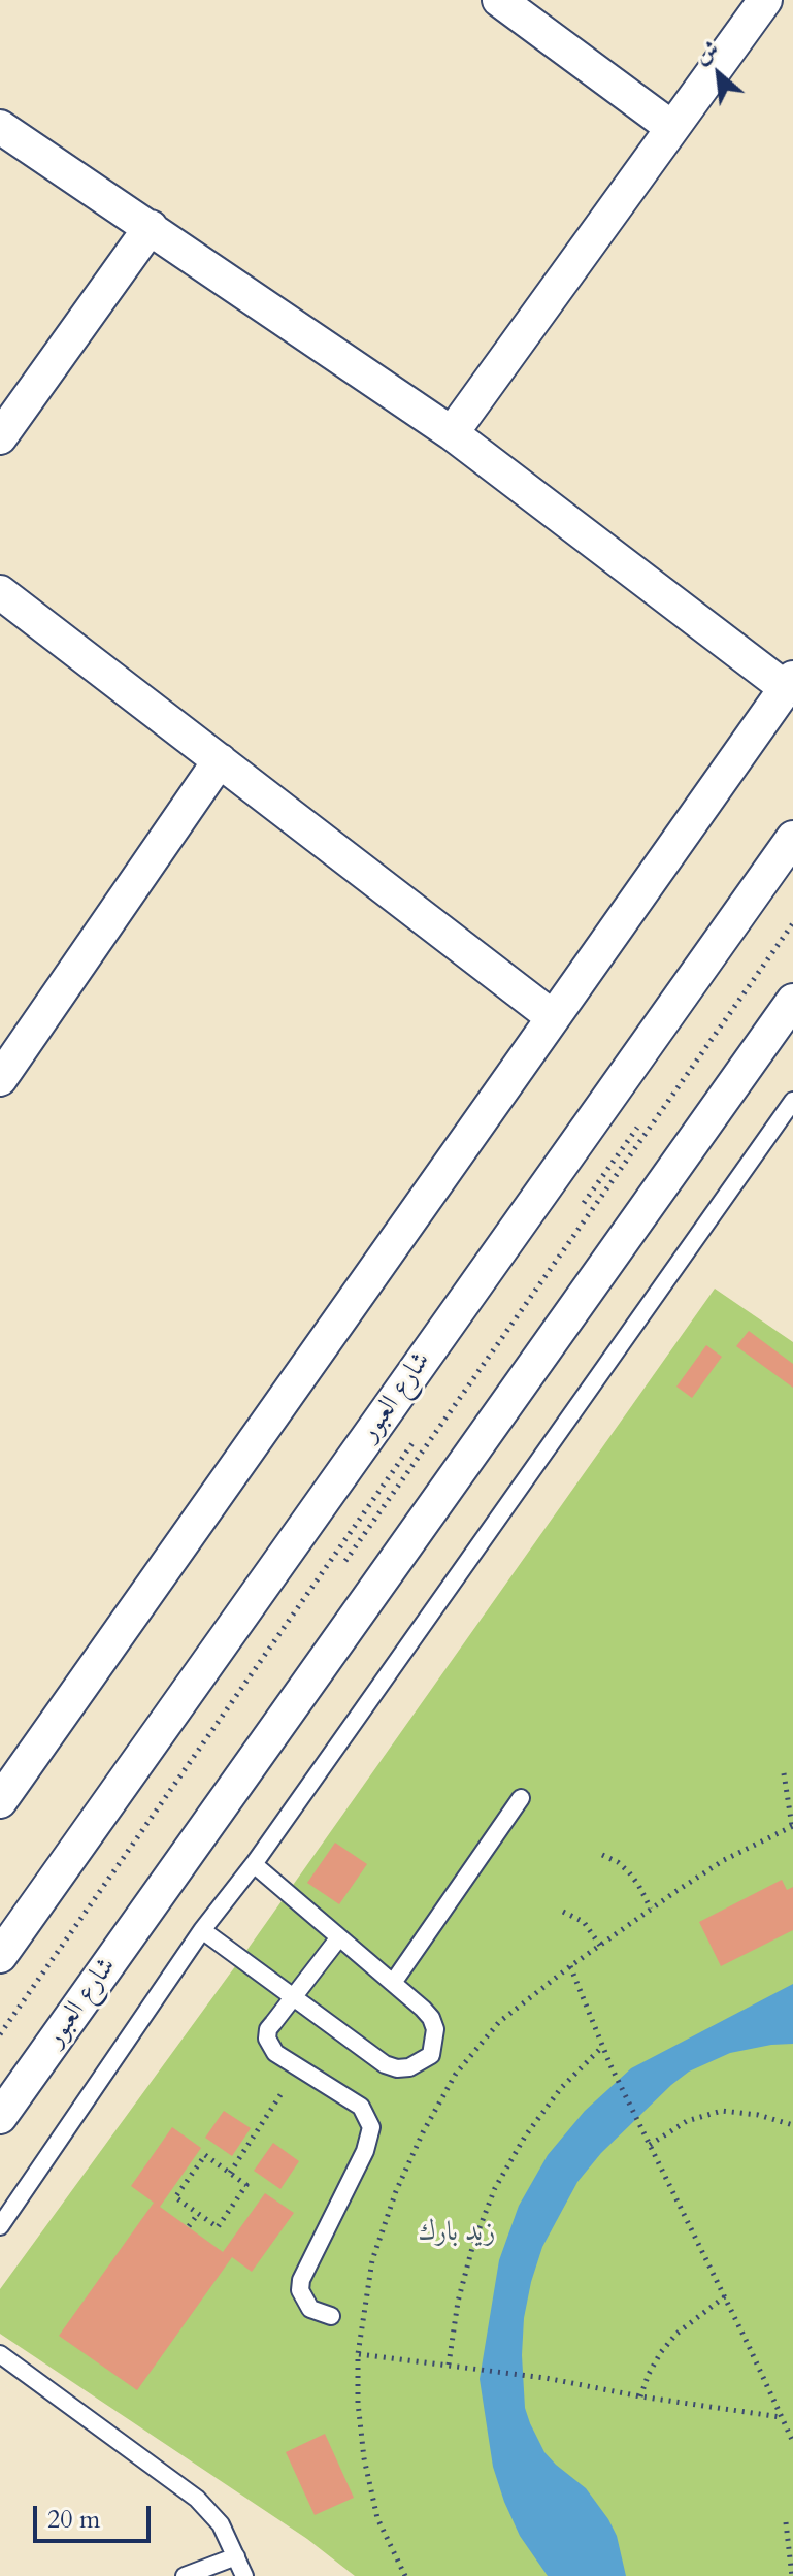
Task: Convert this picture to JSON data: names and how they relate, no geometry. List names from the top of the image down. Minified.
{"streets":{"street":["شارع العبور"]},"parks":["زيد بارك"],"scale_bar":"20 m","north":"top left"}
